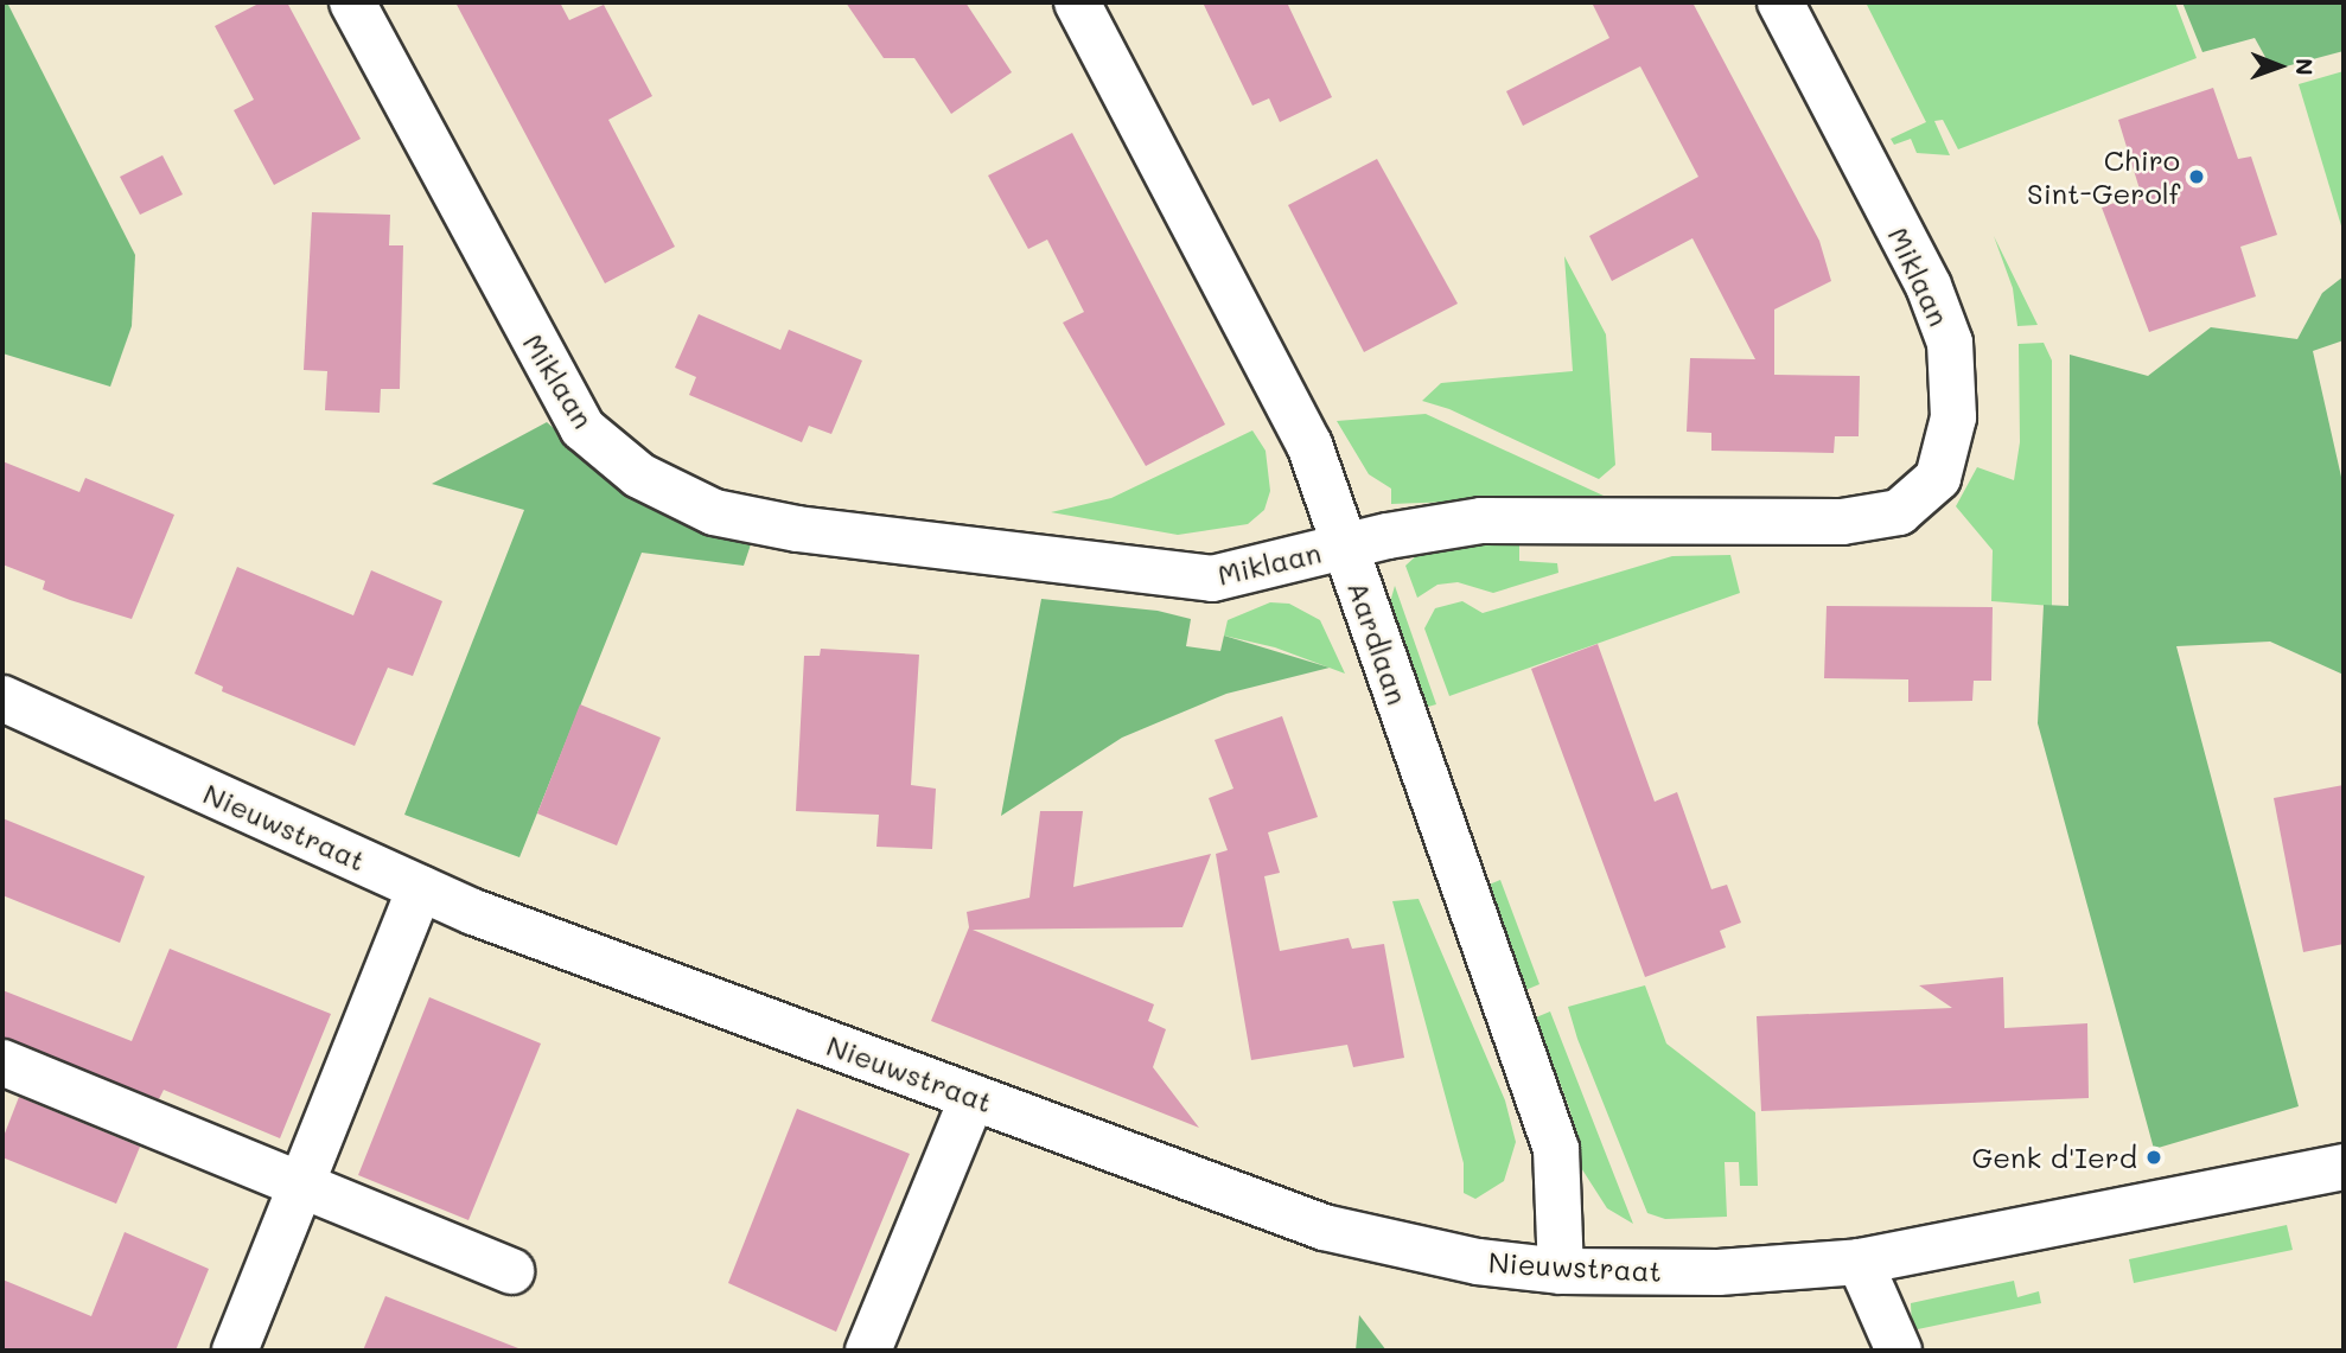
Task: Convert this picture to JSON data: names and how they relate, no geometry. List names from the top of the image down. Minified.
{"streets":{"street":["Miklaan","Aardlaan","Nieuwstraat"]},"crossings":[["Miklaan","Aardlaan"],["Aardlaan","Nieuwstraat"]],"places":["Chiro Sint-Gerolf","Genk d'Ierd"],"north":"right"}
